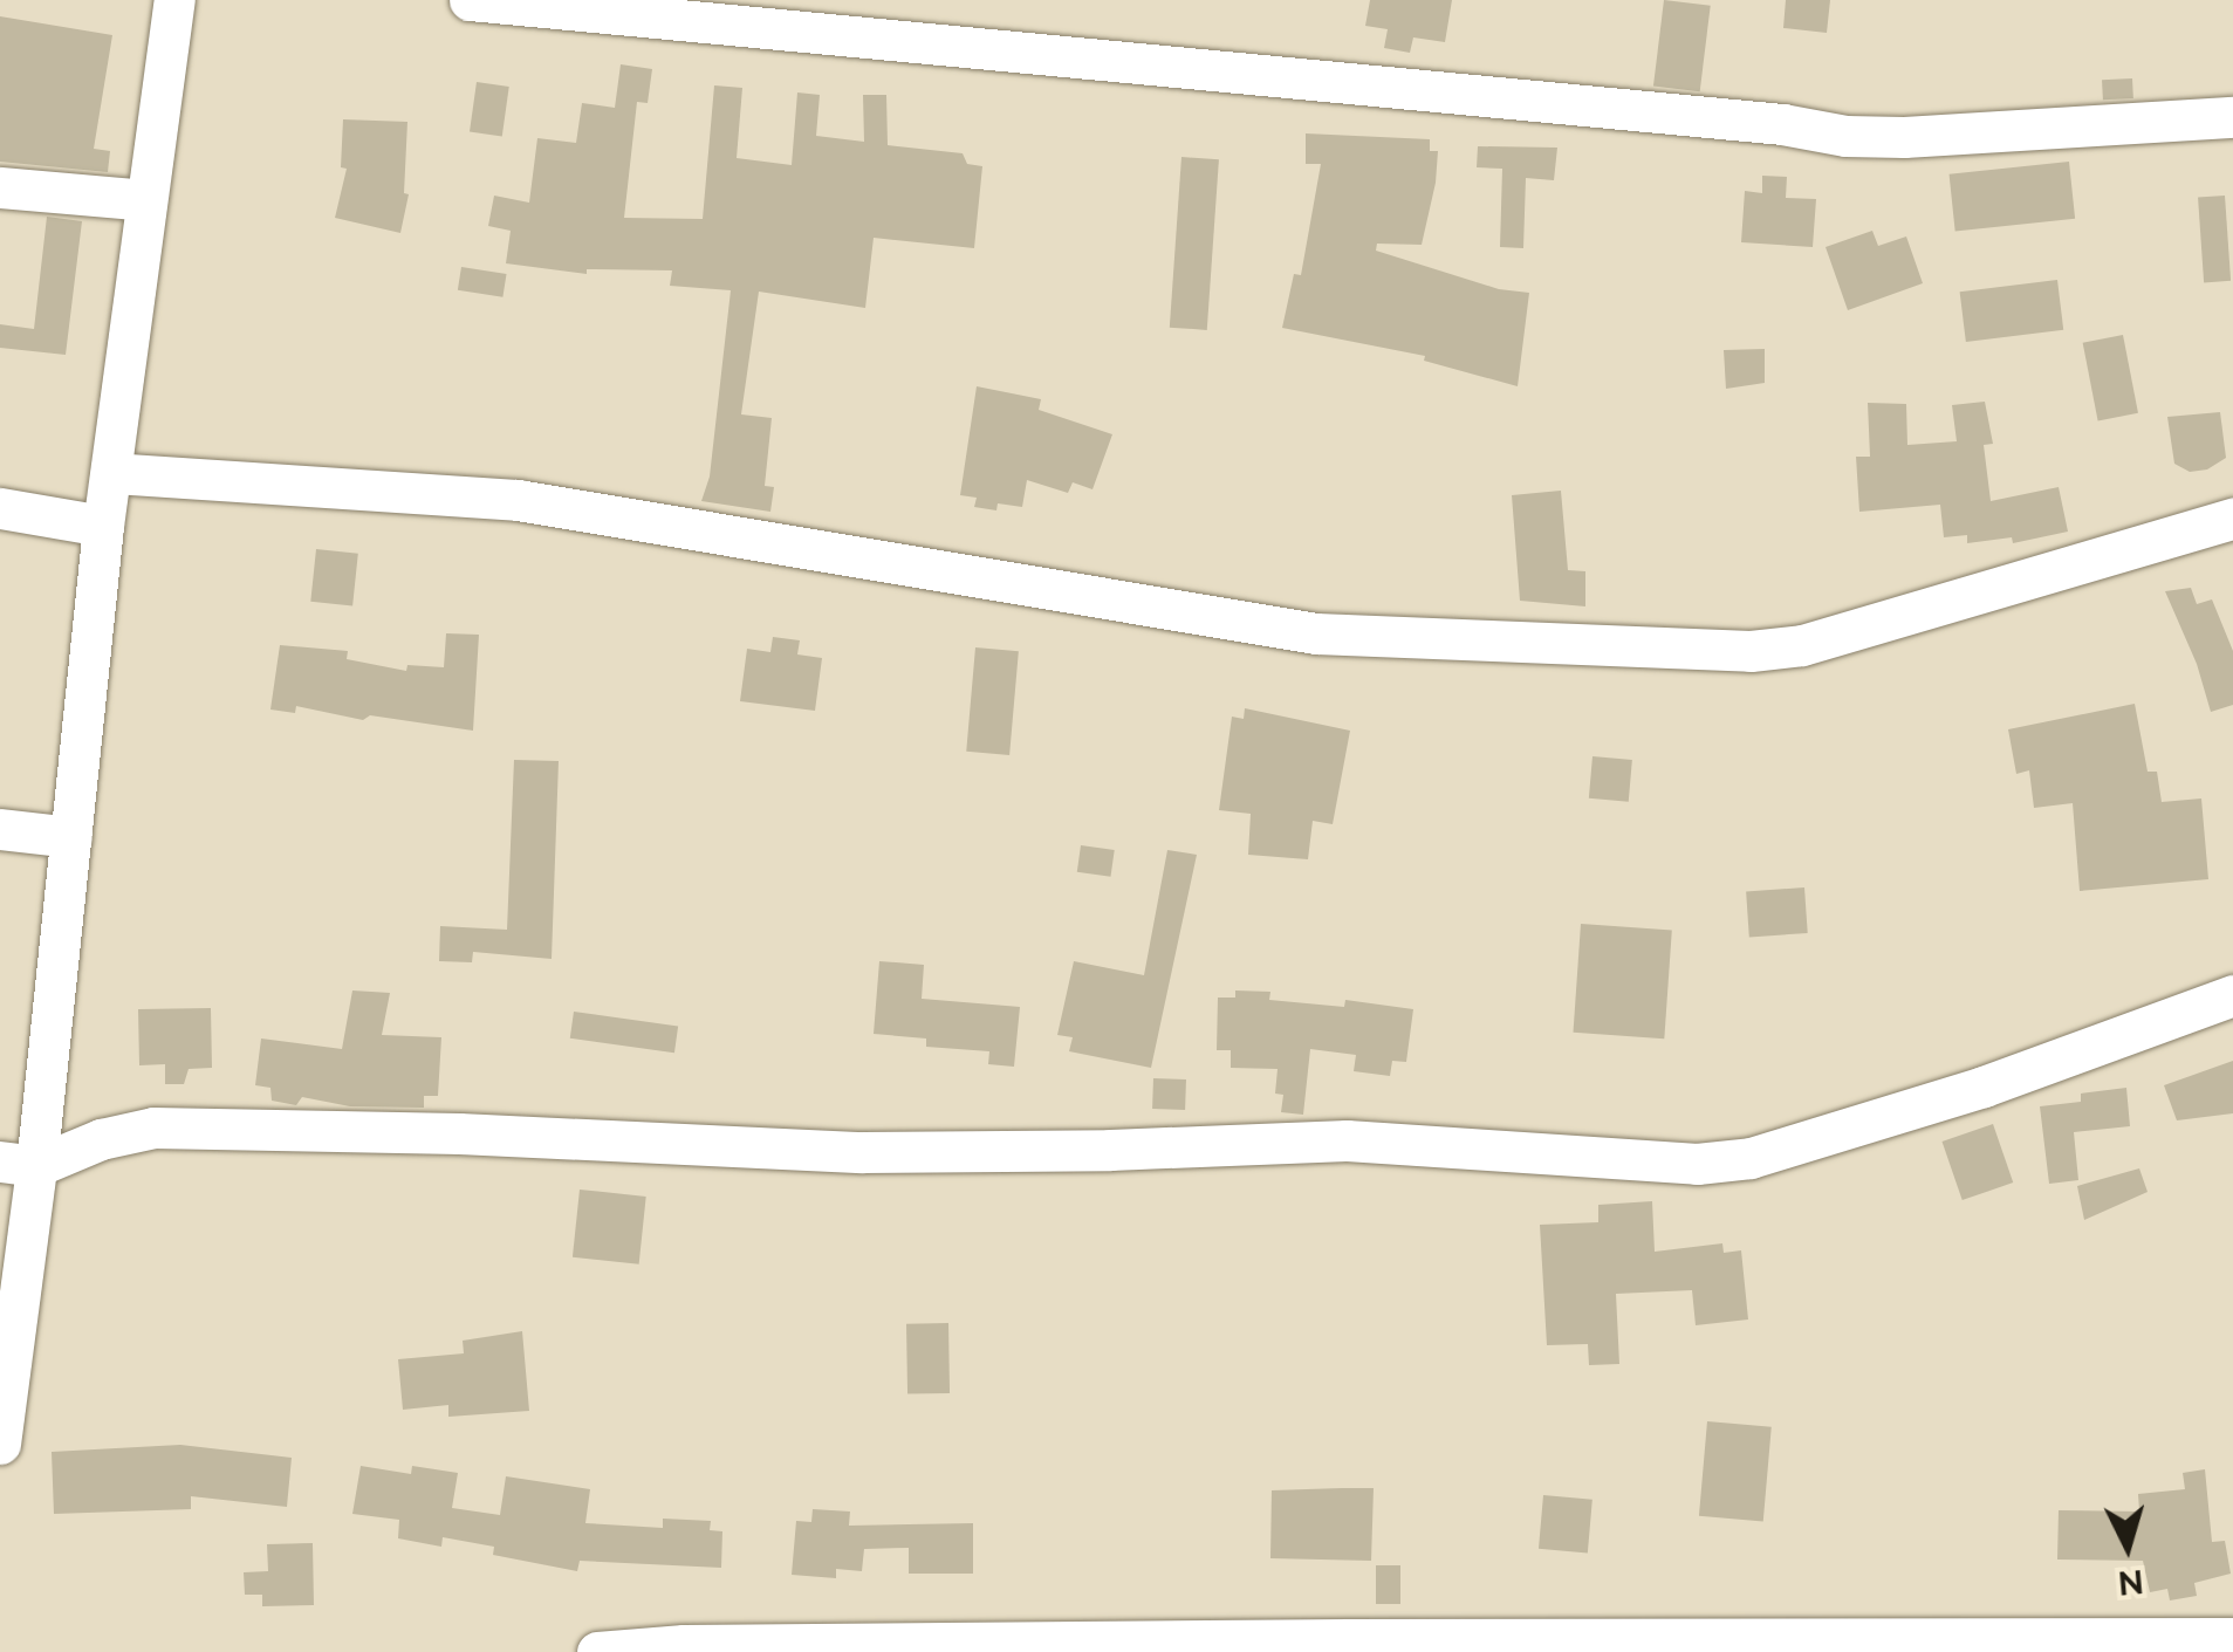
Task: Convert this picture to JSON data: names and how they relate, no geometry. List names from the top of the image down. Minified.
{"north":"bottom"}
